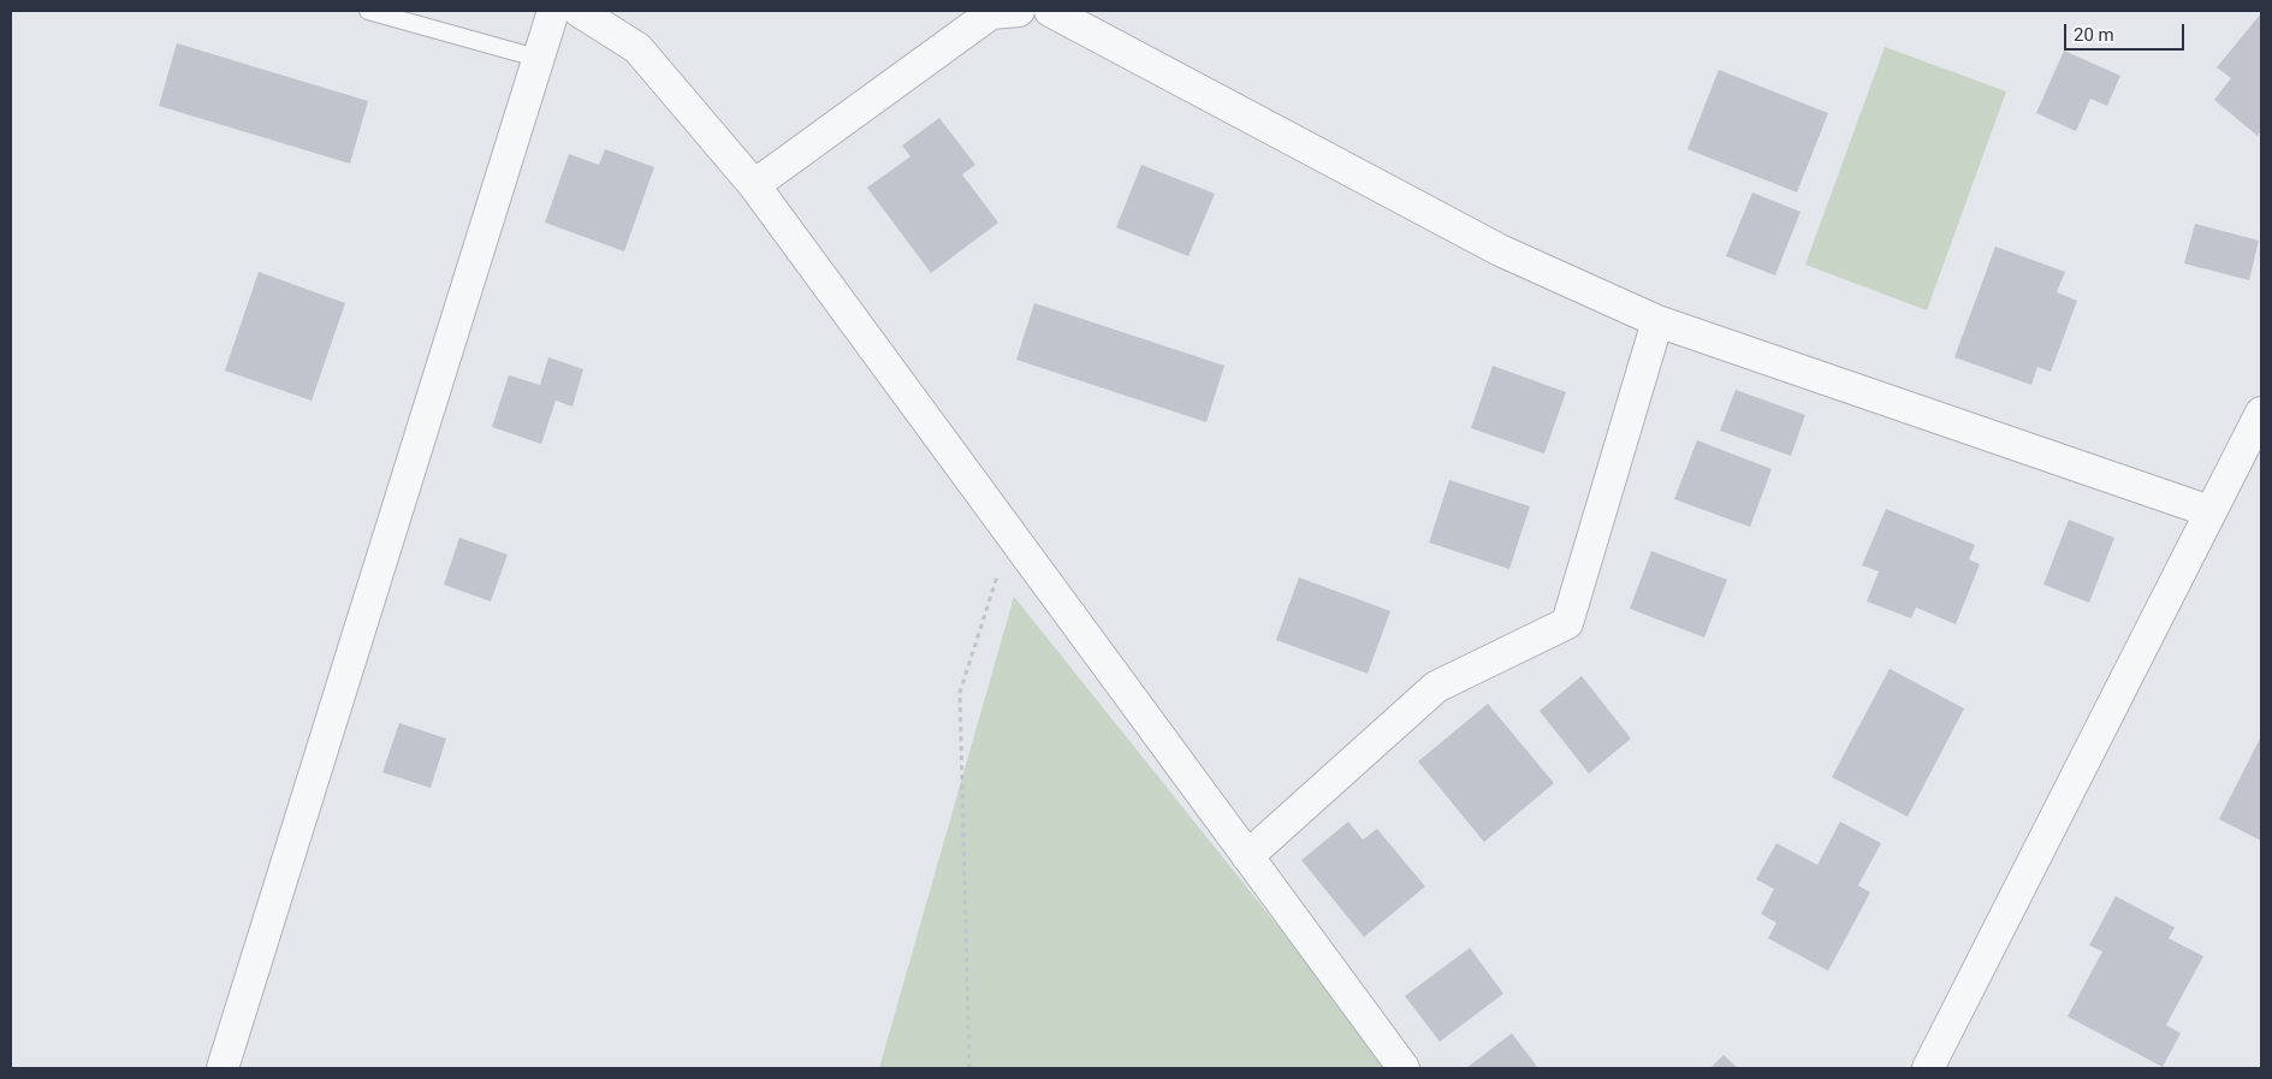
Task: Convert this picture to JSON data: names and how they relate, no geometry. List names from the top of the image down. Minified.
{"scale_bar":"20 m"}
